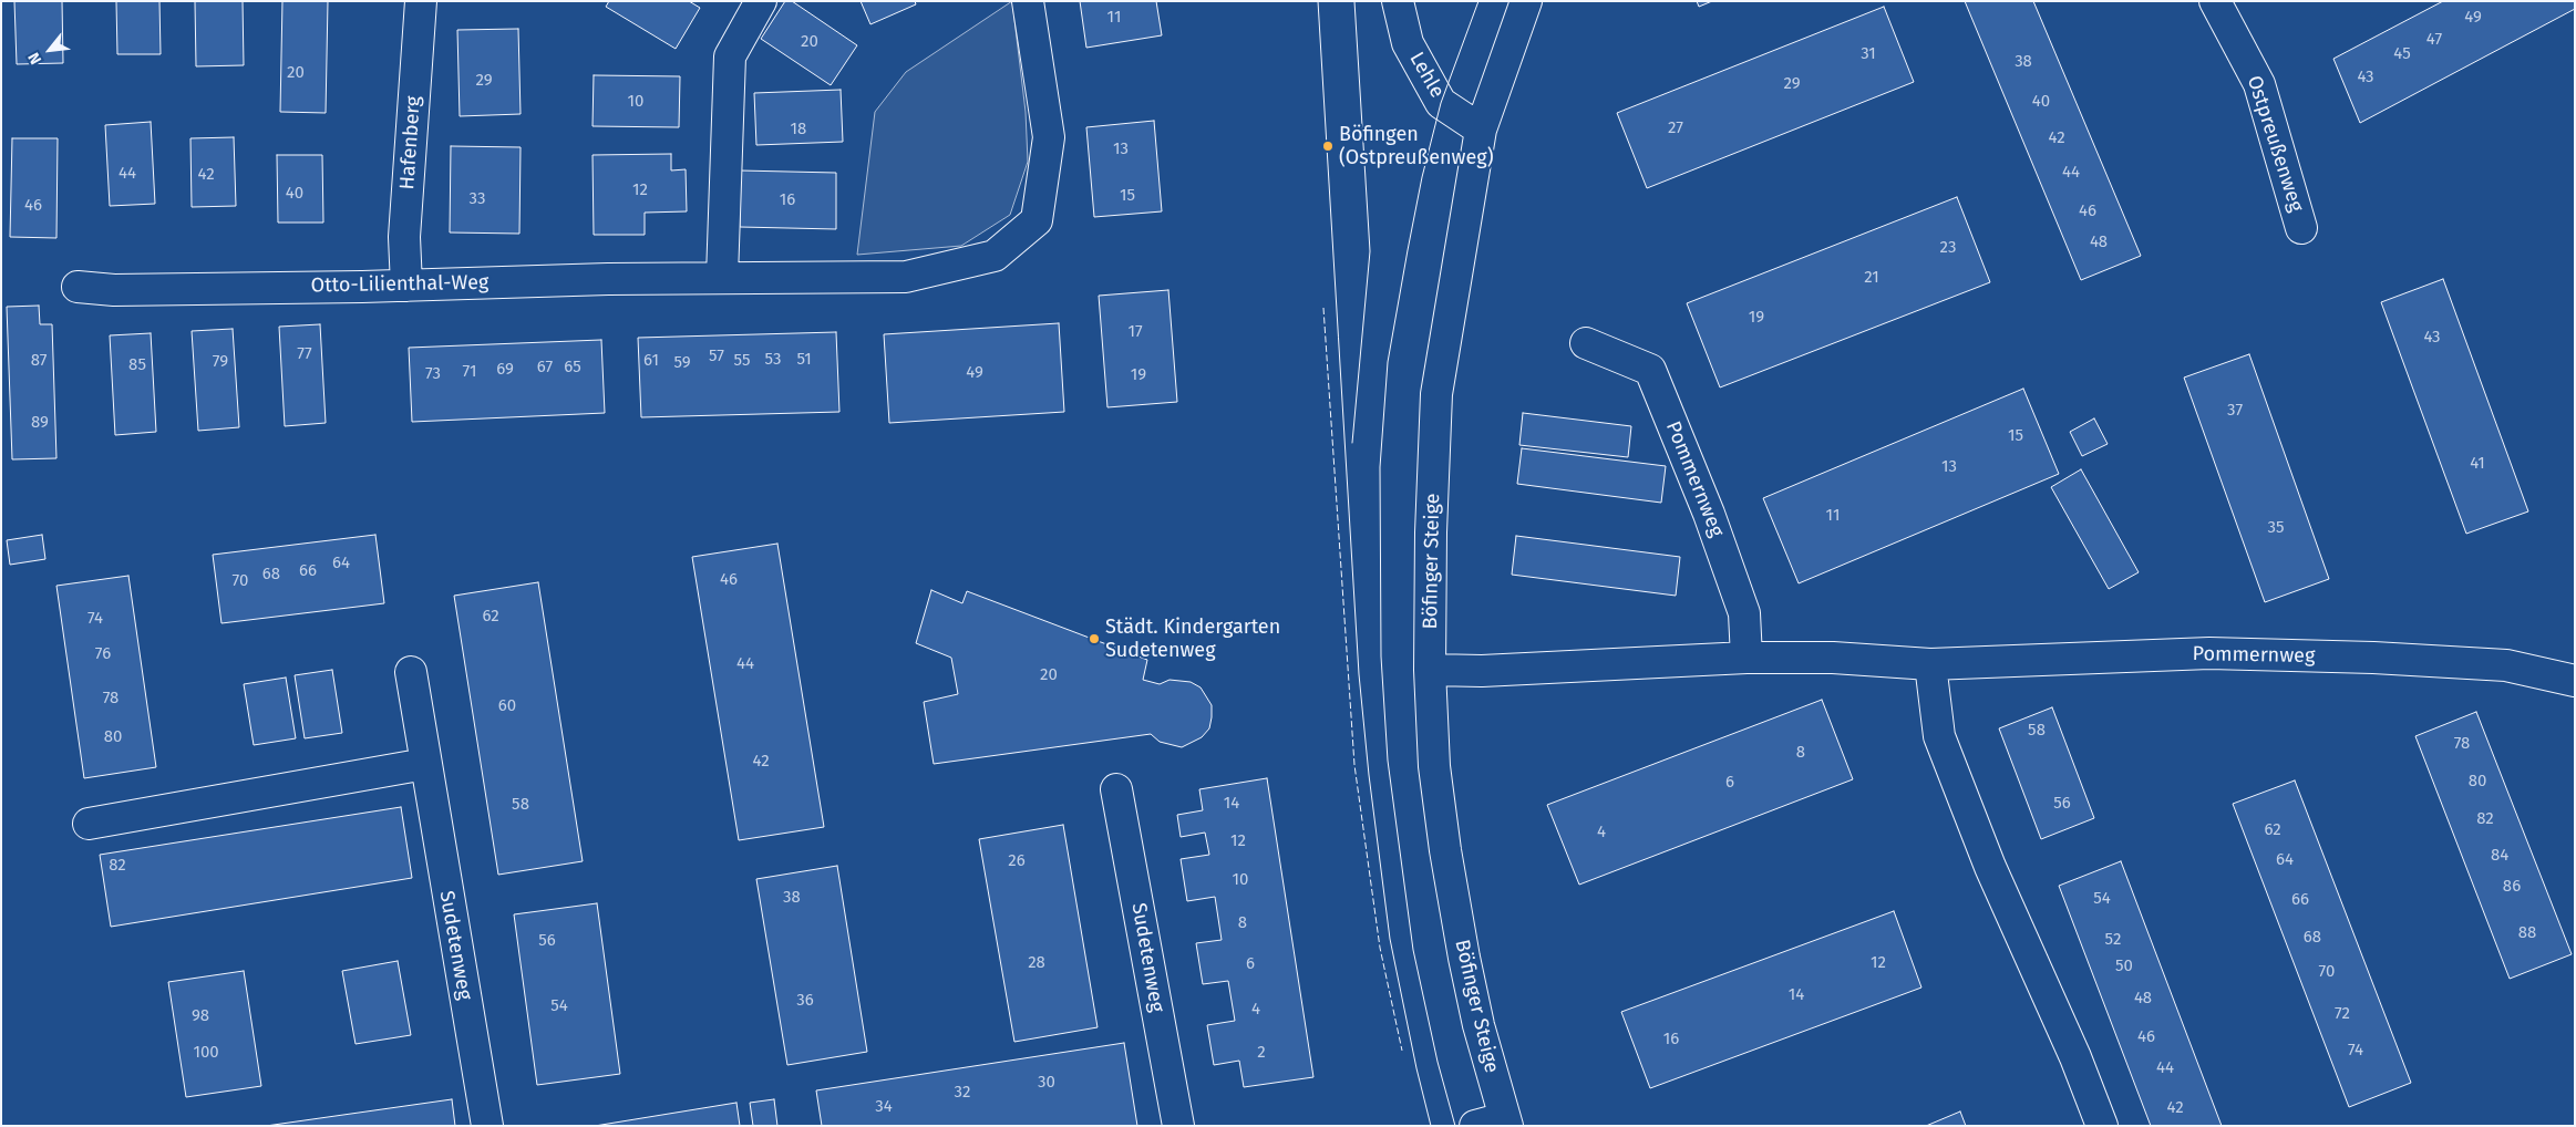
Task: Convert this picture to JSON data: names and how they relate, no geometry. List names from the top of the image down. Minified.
{"streets":{"street":["Lehle","Hafenberg","Ostpreußenweg","Otto-Lilienthal-Weg","Pommernweg","Böfinger Steige","Sudetenweg"]},"crossings":[["Lehle","Böfinger Steige"],["Hafenberg","Otto-Lilienthal-Weg"],["Pommernweg","Böfinger Steige"]],"places":["Böfingen (Ostpreußenweg)","Städt. Kindergarten Sudetenweg"],"house_numbers":["11","49","47","20","31","45","38","20","43","29","29","10","40","27","18","42","13","44","44","42","12","40","15","33","16","46","46","48","23","21","19","17","43","77","57","53","51","87","61","55","79","59","85","67","65","69","71","49","73","19","37","89","15","41","13","11","35","64","66","68","46","70","62","74","76","44","20","78","60","58","80","78","8","42","80","6","14","56","58","82","62","4","12","84","64","26","82","10","86","38","54","66","8","88","68","52","56","28","12","6","50","70","14","48","36","54","4","72","98","46","16","74","100","2","44","30","32","34","42"],"north":"bottom left"}
